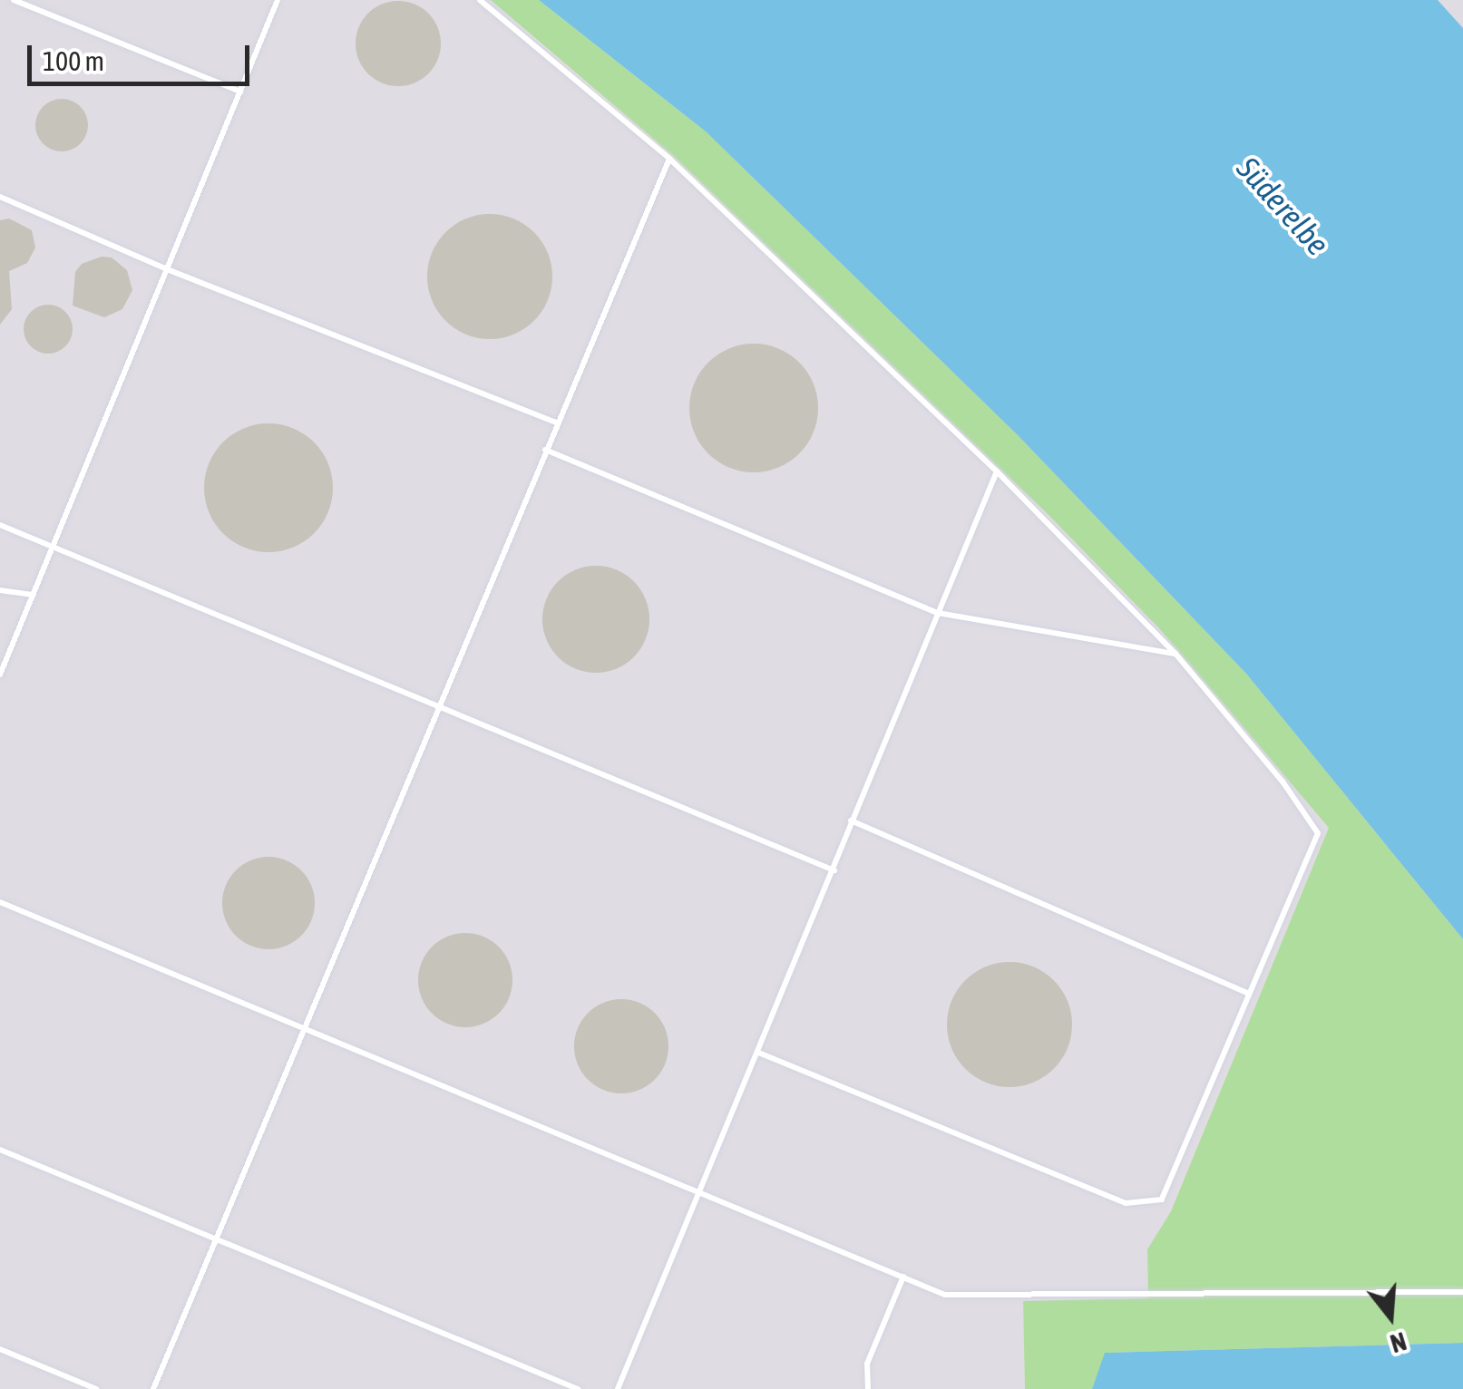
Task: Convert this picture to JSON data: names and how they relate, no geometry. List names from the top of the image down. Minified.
{"water":["Süderelbe"],"scale_bar":"100 m","north":"bottom"}
